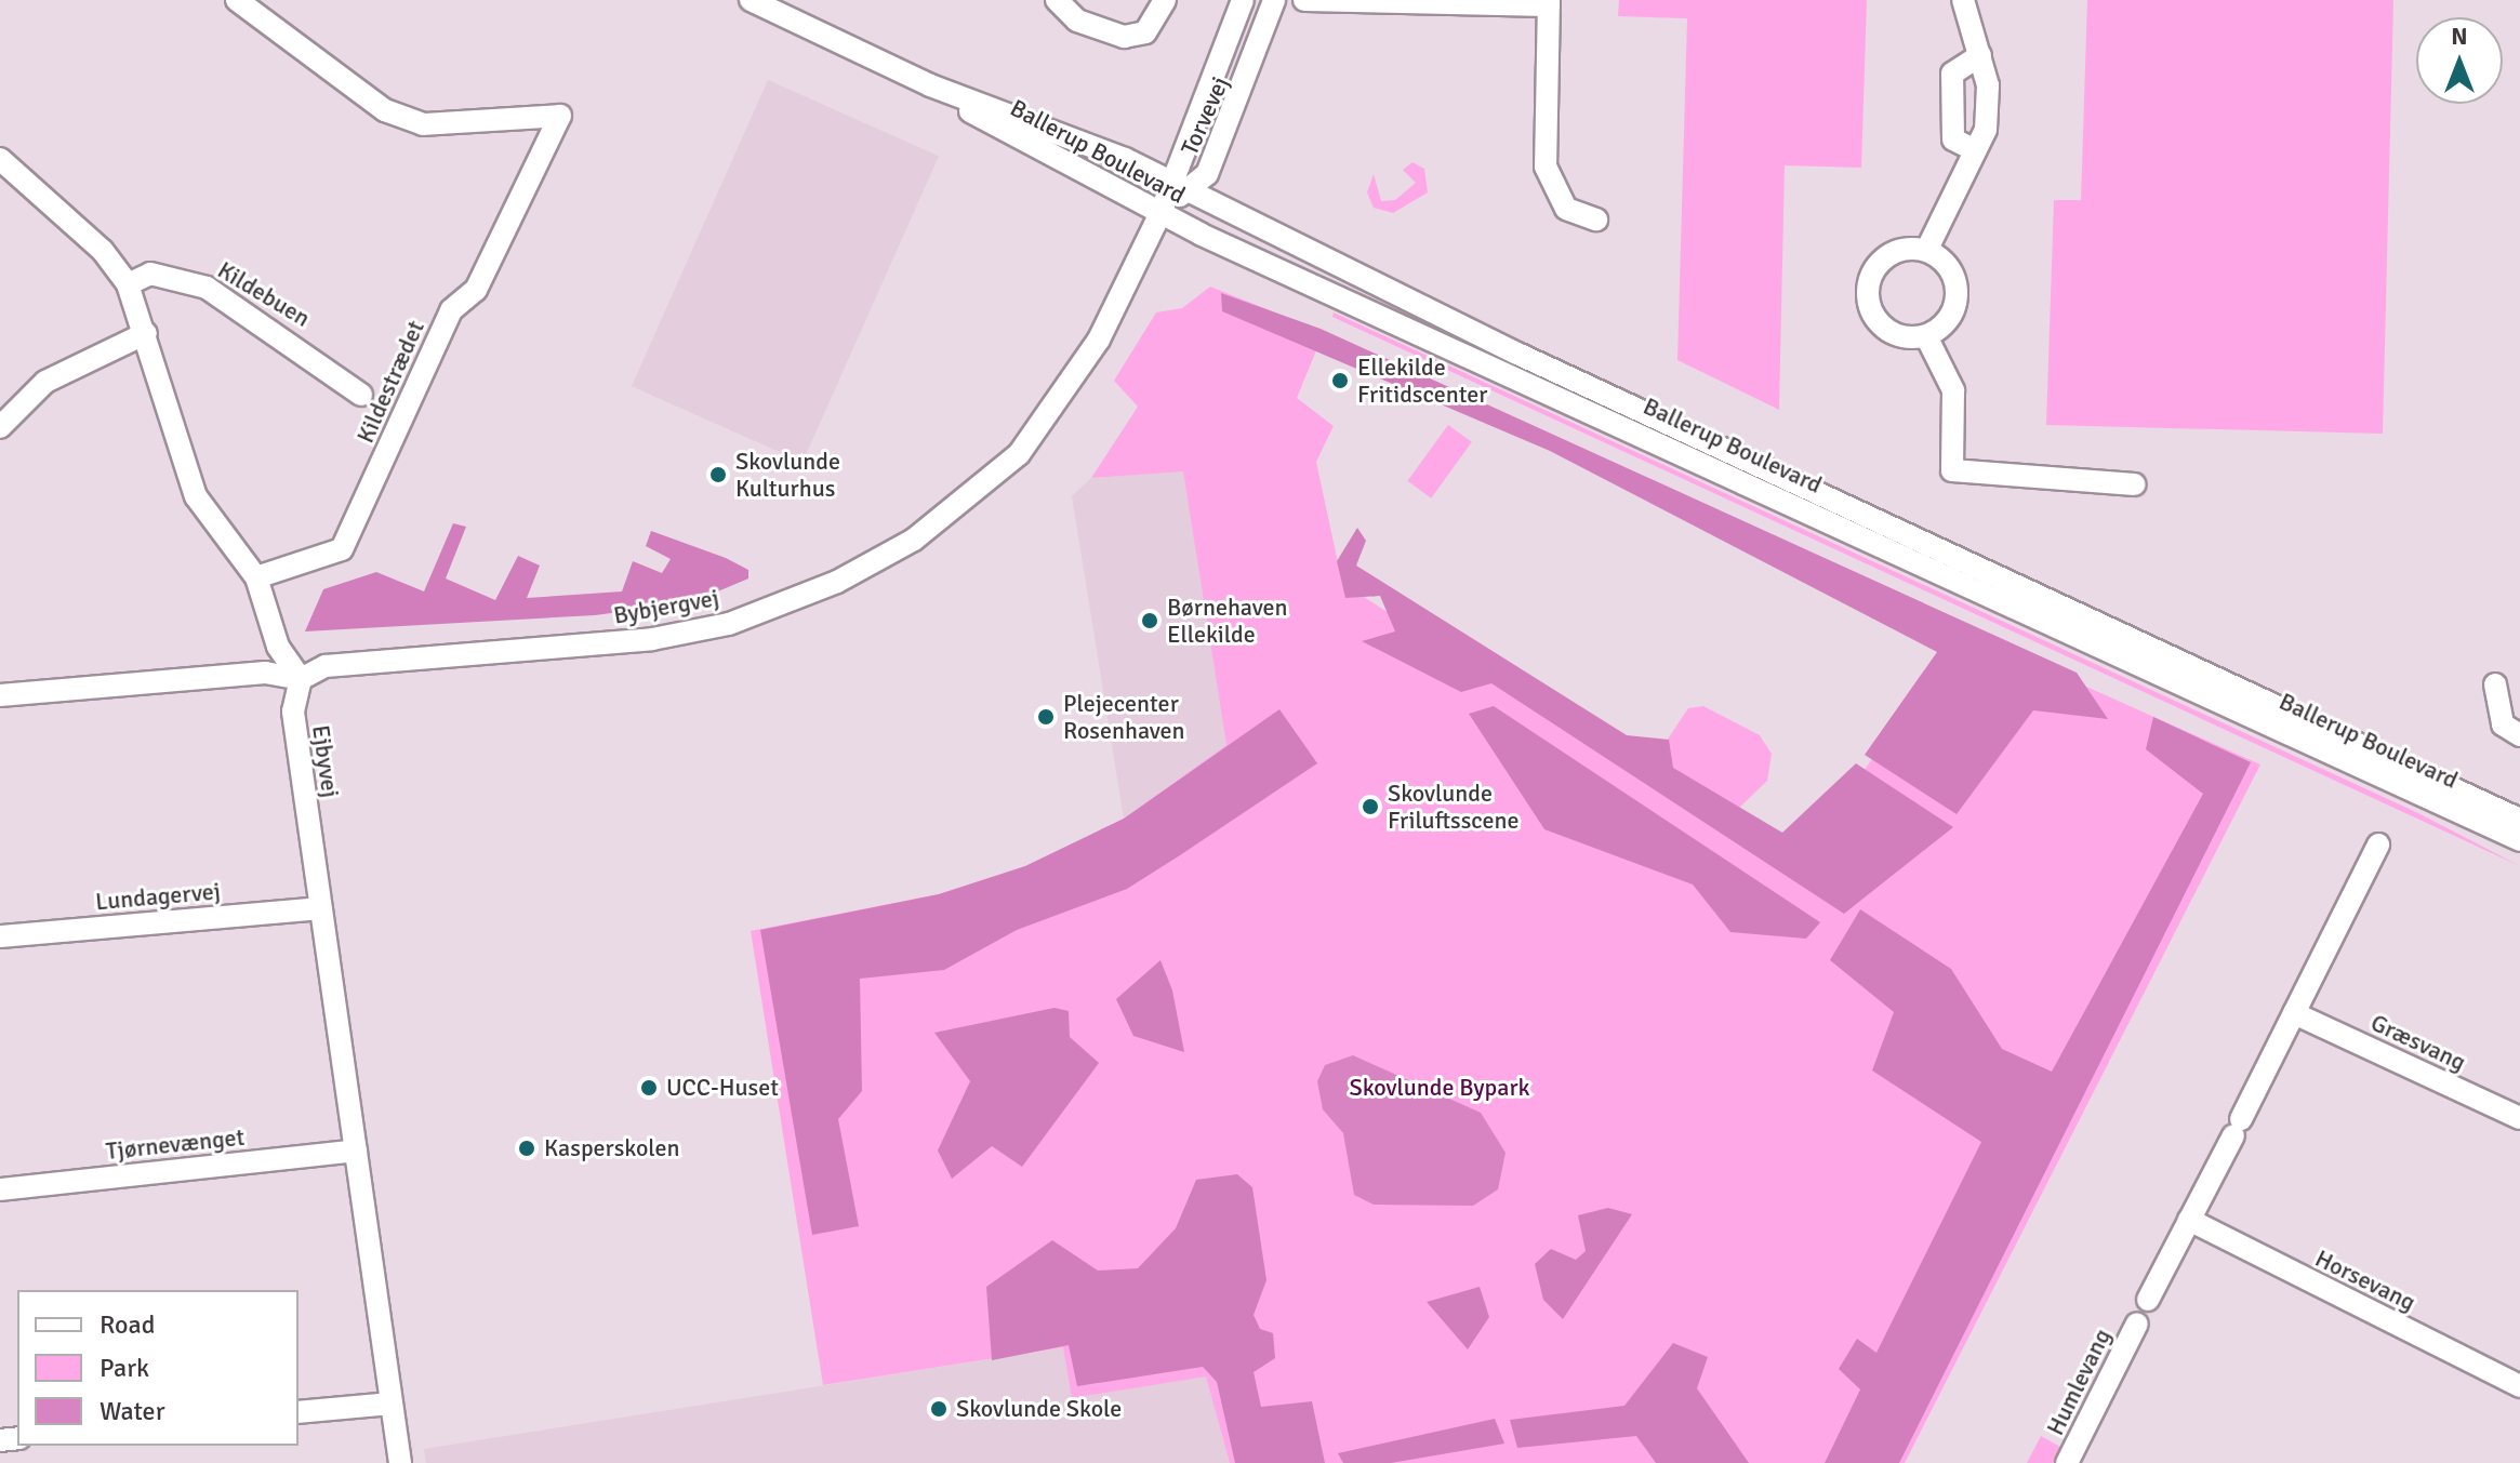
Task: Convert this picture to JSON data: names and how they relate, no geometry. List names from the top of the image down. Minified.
{"streets":{"street":["Torvevej","Ballerup Boulevard","Kildebuen","Kildestrædet","Bybjergvej","Ejbyvej","Lundagervej","Græsvang","Tjørnevænget","Horsevang","Humlevang"]},"crossings":[["Torvevej","Ballerup Boulevard"],["Torvevej","Bybjergvej"],["Ballerup Boulevard","Bybjergvej"],["Bybjergvej","Ejbyvej"],["Ejbyvej","Lundagervej"],["Ejbyvej","Tjørnevænget"]],"parks":["Skovlunde Bypark"],"places":["Ellekilde Fritidscenter","Skovlunde Kulturhus","Børnehaven Ellekilde","Plejecenter Rosenhaven","Skovlunde Friluftsscene","UCC-Huset","Kasperskolen","Skovlunde Skole"],"legend":["Road","Park","Water"],"north":"top"}
